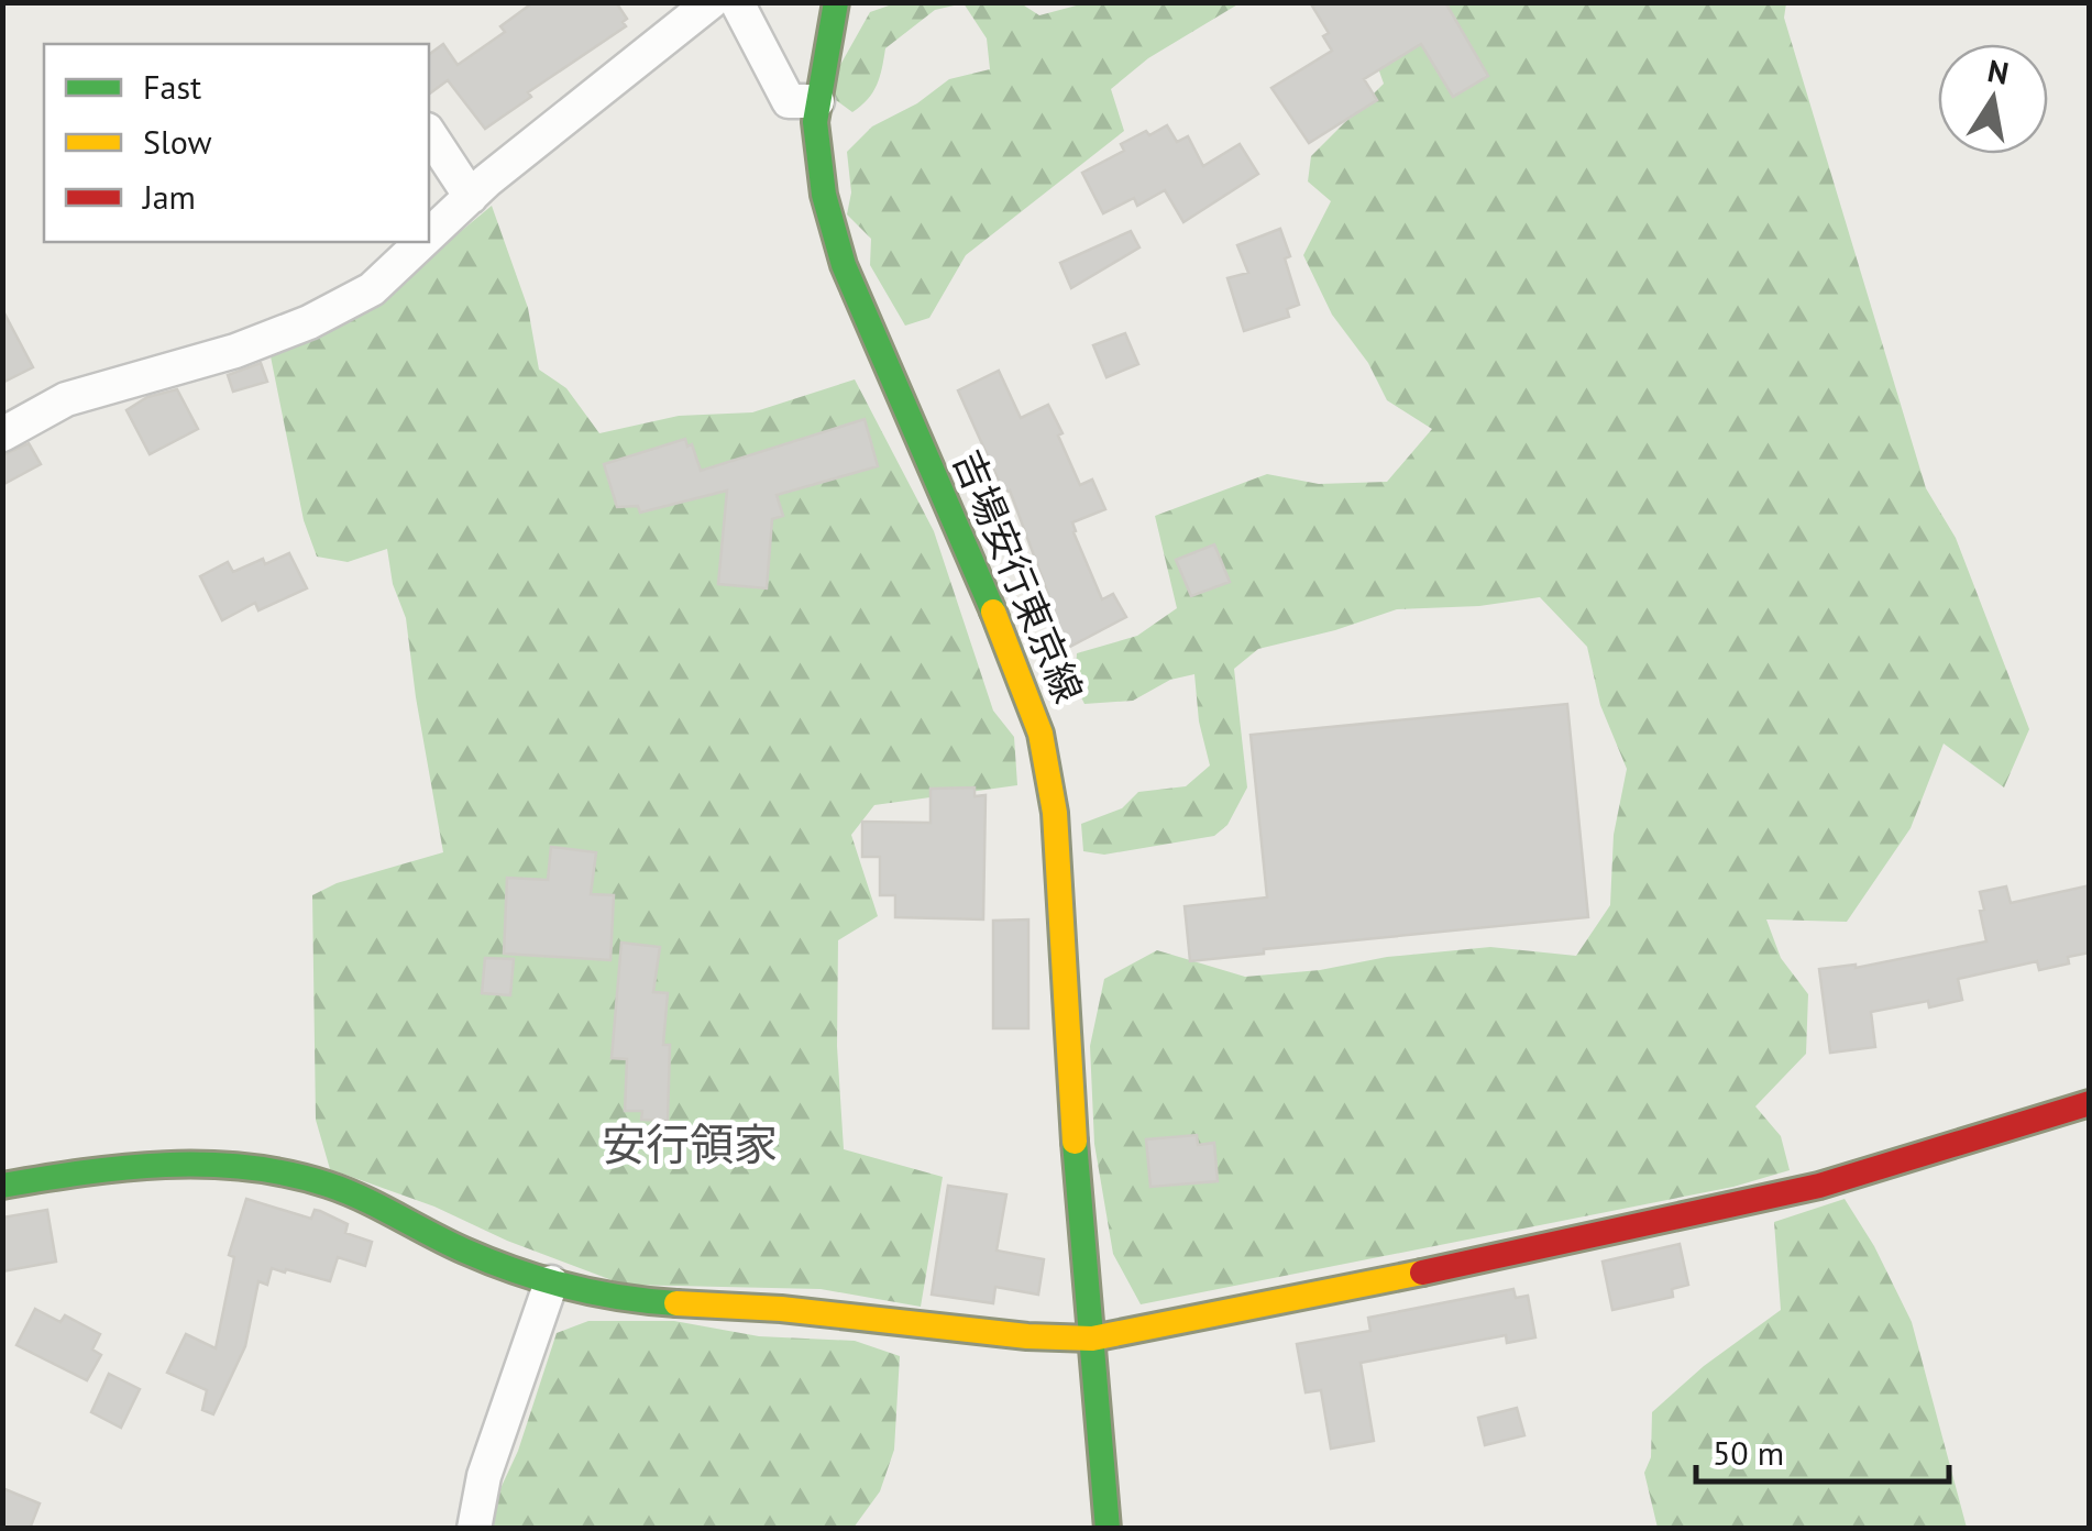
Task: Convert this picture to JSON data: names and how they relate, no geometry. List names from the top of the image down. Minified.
{"streets":{"street":["吉場安行東京線"]},"districts":["安行領家"],"legend":["Fast","Slow","Jam"],"scale_bar":"50 m","north":"top"}
